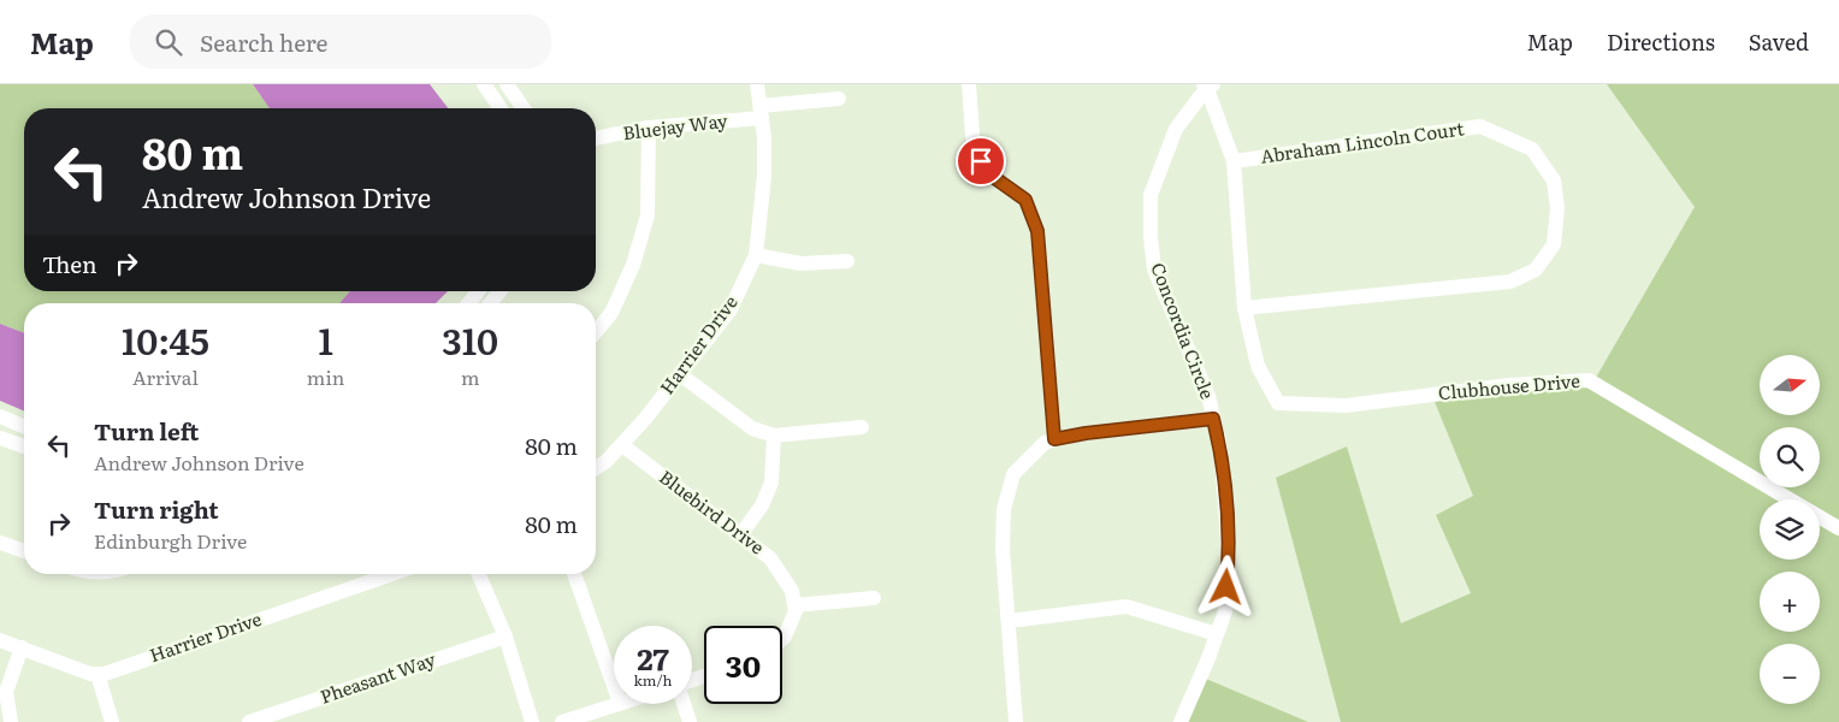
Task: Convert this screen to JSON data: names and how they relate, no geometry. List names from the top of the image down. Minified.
{"streets":{"street":["Bluejay Way","Abraham Lincoln Court","Concordia Circle","Harrier Drive","Clubhouse Drive","Bluebird Drive","Pheasant Way"]},"crossings":[["Bluejay Way","Harrier Drive"],["Abraham Lincoln Court","Clubhouse Drive"],["Harrier Drive","Bluebird Drive"]],"north":"right","page":{"header":"Map","search":"Search here","nav":["Map","Directions","Saved"],"turn":["80 m","Andrew Johnson Drive"],"then":"Then","eta":["10:45","Arrival","1","min","310","m"],"map_buttons":["+","−"],"list":[{"name":"Turn left","note":"Andrew Johnson Drive","value":"80 m"},{"name":"Turn right","note":"Edinburgh Drive","value":"80 m"}],"speed":"27 km/h","limit":"30"}}
